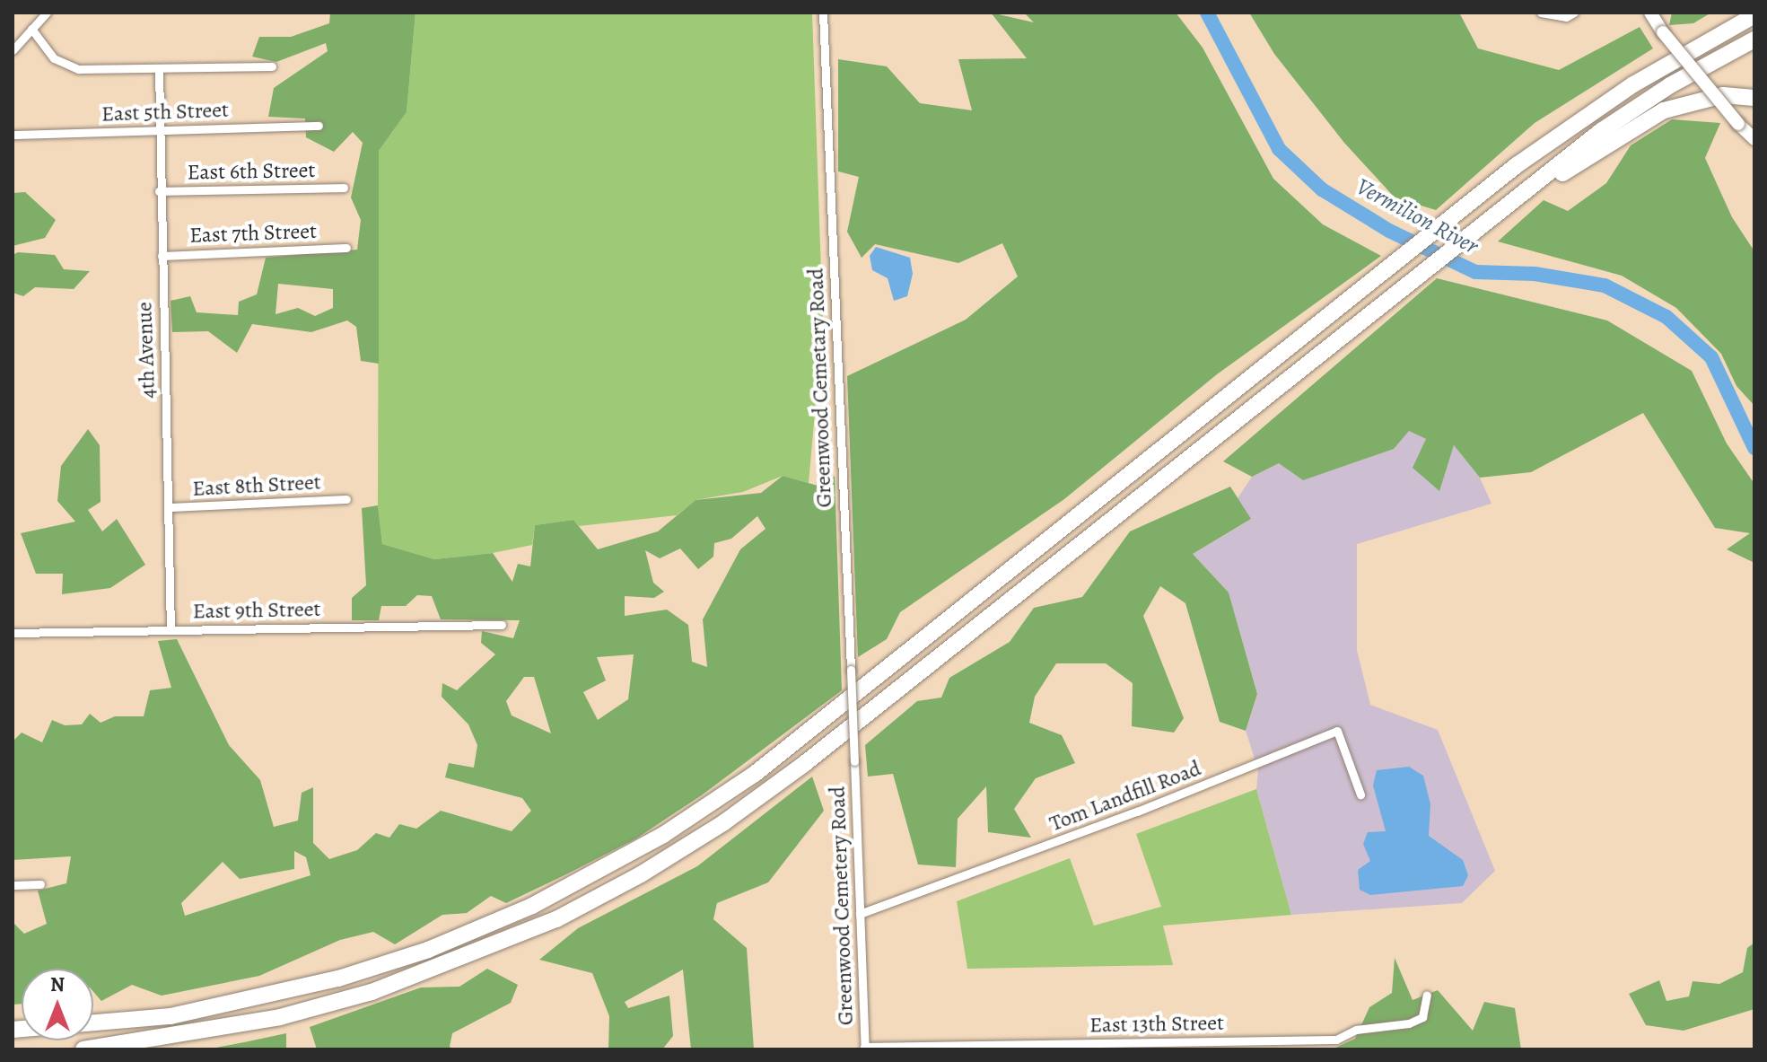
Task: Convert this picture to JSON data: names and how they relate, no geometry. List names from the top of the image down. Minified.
{"streets":{"street":["East 5th Street","East 6th Street","East 7th Street","4th Avenue","Greenwood Cemetary Road","East 8th Street","East 9th Street","Tom Landfill Road","Greenwood Cemetery Road","East 13th Street"]},"crossings":[["East 5th Street","4th Avenue"],["East 6th Street","4th Avenue"],["East 7th Street","4th Avenue"],["4th Avenue","East 8th Street"],["4th Avenue","East 9th Street"],["Greenwood Cemetary Road","Greenwood Cemetery Road"],["Tom Landfill Road","Greenwood Cemetery Road"],["Greenwood Cemetery Road","East 13th Street"]],"water":["Vermilion River"],"north":"top"}
